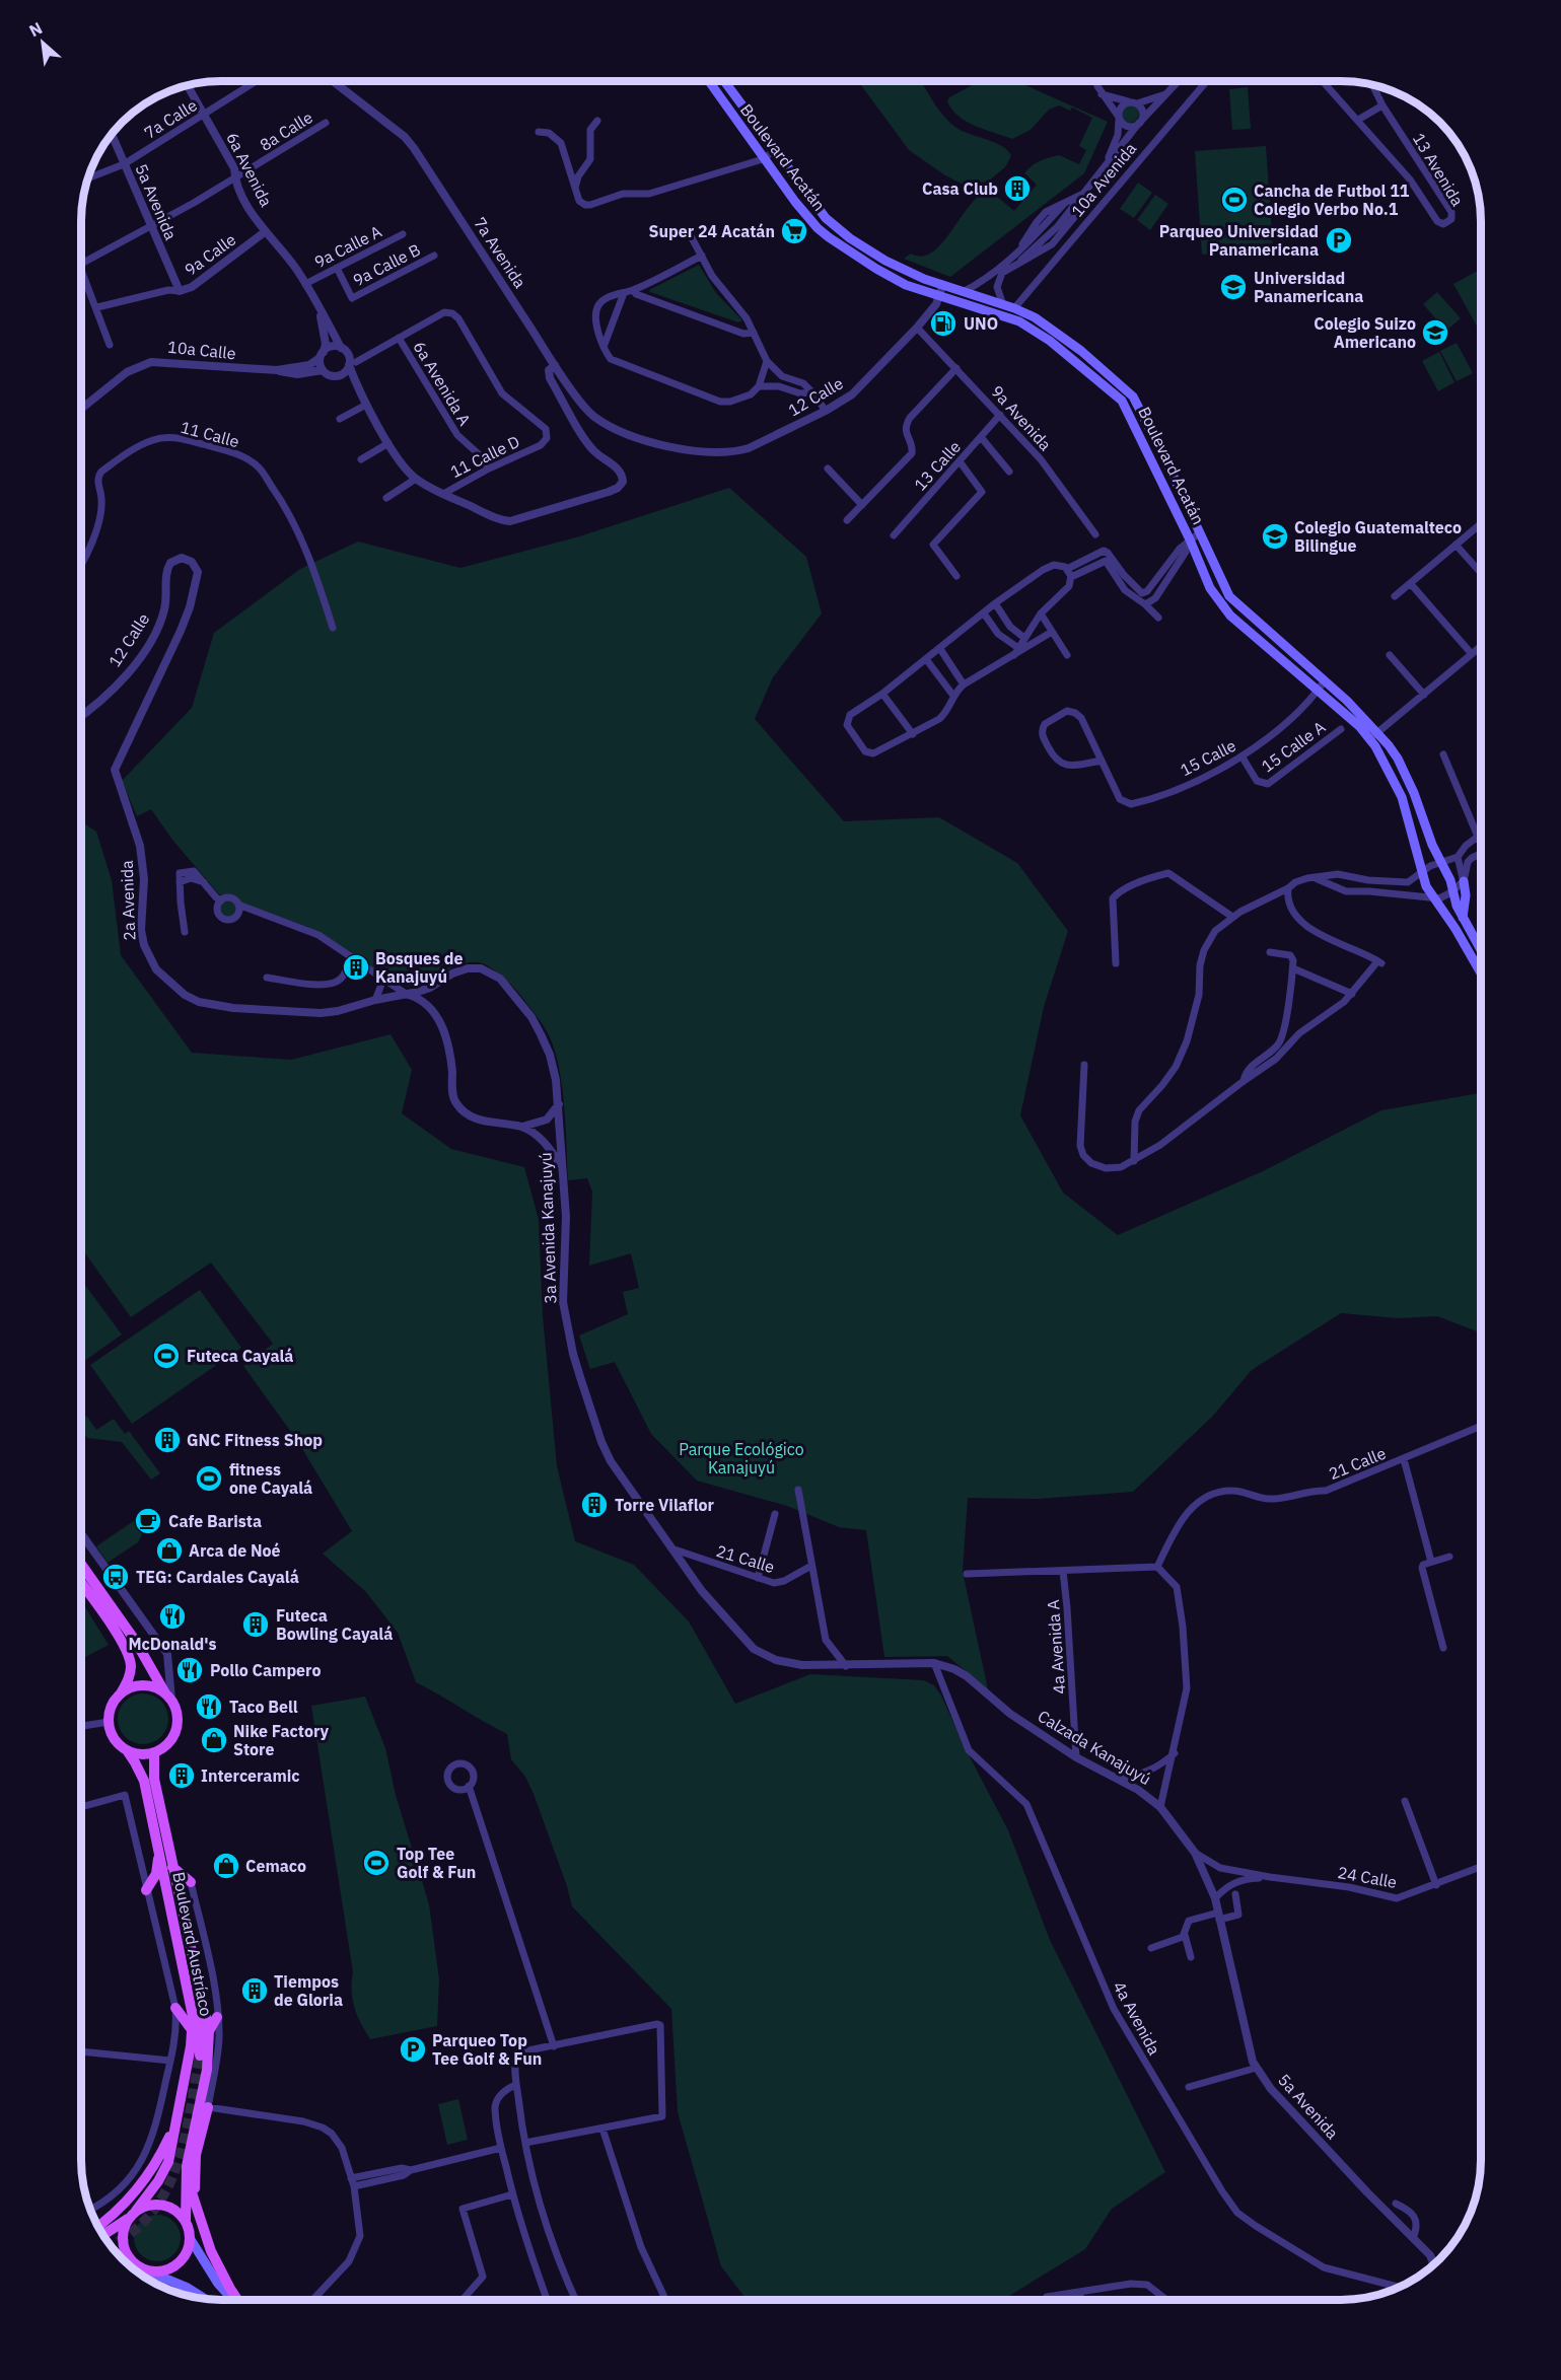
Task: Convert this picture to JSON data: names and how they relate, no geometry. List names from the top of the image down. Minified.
{"streets":{"main road":["Boulevard Acatán","Boulevard Austríaco"],"street":["7a Calle","8a Calle","6a Avenida","13 Avenida","10a Avenida","5a Avenida","9a Calle A","7a Avenida","9a Calle","9a Calle B","10a Calle","6a Avenida A","12 Calle","9a Avenida","11 Calle","11 Calle D","13 Calle","15 Calle A","15 Calle","2a Avenida","3a Avenida Kanajuyú","21 Calle","4a Avenida A","Calzada Kanajuyú","24 Calle","4a Avenida"]},"crossings":[["7a Calle","6a Avenida"],["7a Calle","5a Avenida"],["8a Calle","6a Avenida"],["8a Calle","5a Avenida"],["Boulevard Acatán","10a Avenida"],["Boulevard Acatán","12 Calle"],["Boulevard Acatán","15 Calle"],["6a Avenida","9a Calle A"],["6a Avenida","9a Calle"],["6a Avenida","10a Calle"],["5a Avenida","9a Calle"],["5a Avenida","Calzada Kanajuyú"],["5a Avenida","24 Calle"],["9a Calle A","9a Calle B"],["7a Avenida","12 Calle"],["6a Avenida A","11 Calle D"],["12 Calle","9a Avenida"],["12 Calle","2a Avenida"],["9a Avenida","13 Calle"],["15 Calle A","15 Calle"],["2a Avenida","3a Avenida Kanajuyú"],["3a Avenida Kanajuyú","21 Calle"],["3a Avenida Kanajuyú","Calzada Kanajuyú"],["3a Avenida Kanajuyú","4a Avenida"],["4a Avenida A","Calzada Kanajuyú"],["Calzada Kanajuyú","24 Calle"],["Calzada Kanajuyú","4a Avenida"]],"parks":["Parque Ecológico Kanajuyú"],"places":{"building":["Casa Club","Bosques de Kanajuyú","GNC Fitness Shop","Torre Vilaflor","Futeca Bowling Cayalá","Interceramic","Tiempos de Gloria"],"sports":["Cancha de Futbol 11 Colegio Verbo No.1","Futeca Cayalá","fitness one Cayalá","Top Tee Golf & Fun"],"supermarket":["Super 24 Acatán"],"parking":["Parqueo Universidad Panamericana","Parqueo Top Tee Golf & Fun"],"school or university":["Universidad Panamericana","Colegio Suizo Americano","Colegio Guatemalteco Bilingue"],"fuel station":["UNO"],"cafe":["Cafe Barista"],"shop":["Arca de Noé","Nike Factory Store","Cemaco"],"bus stop":["TEG: Cardales Cayalá"],"restaurant":["McDonald's","Pollo Campero","Taco Bell"]},"north":"top left"}
